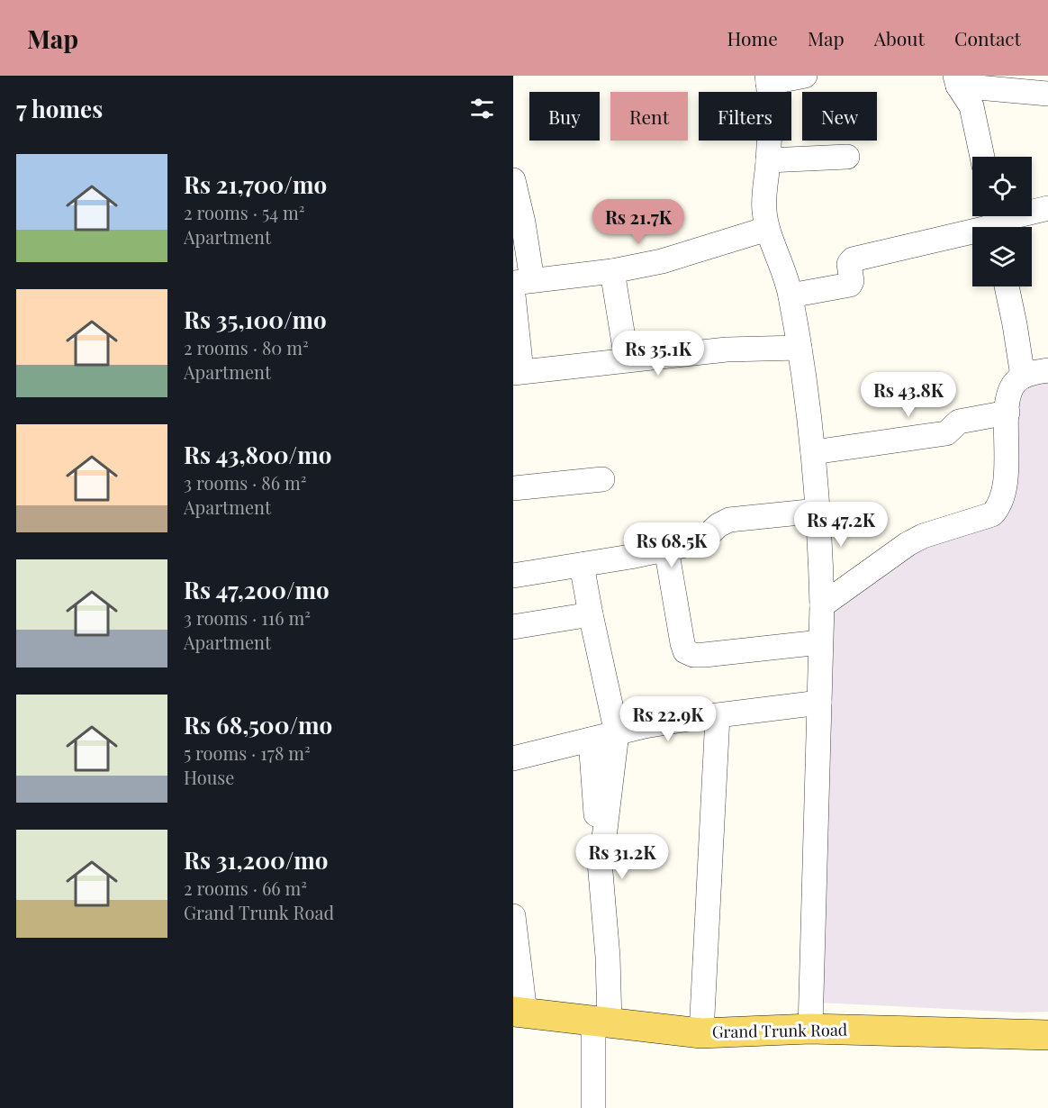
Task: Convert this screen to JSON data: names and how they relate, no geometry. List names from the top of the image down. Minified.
{"streets":{"main road":["Grand Trunk Road"]},"page":{"header":"Map","nav":["Home","Map","About","Contact"],"heading":"7 homes","chip":["Buy","Rent","Filters","New"],"list":[{"name":"Rs 21,700/mo","note":"2 rooms · 54 m² · Apartment"},{"name":"Rs 35,100/mo","note":"2 rooms · 80 m² · Apartment"},{"name":"Rs 43,800/mo","note":"3 rooms · 86 m² · Apartment"},{"name":"Rs 47,200/mo","note":"3 rooms · 116 m² · Apartment"},{"name":"Rs 68,500/mo","note":"5 rooms · 178 m² · House"},{"name":"Rs 31,200/mo","note":"2 rooms · 66 m² · Grand Trunk Road"}],"price":["Rs 21.7K","Rs 35.1K","Rs 43.8K","Rs 47.2K","Rs 68.5K","Rs 22.9K","Rs 31.2K"]}}
